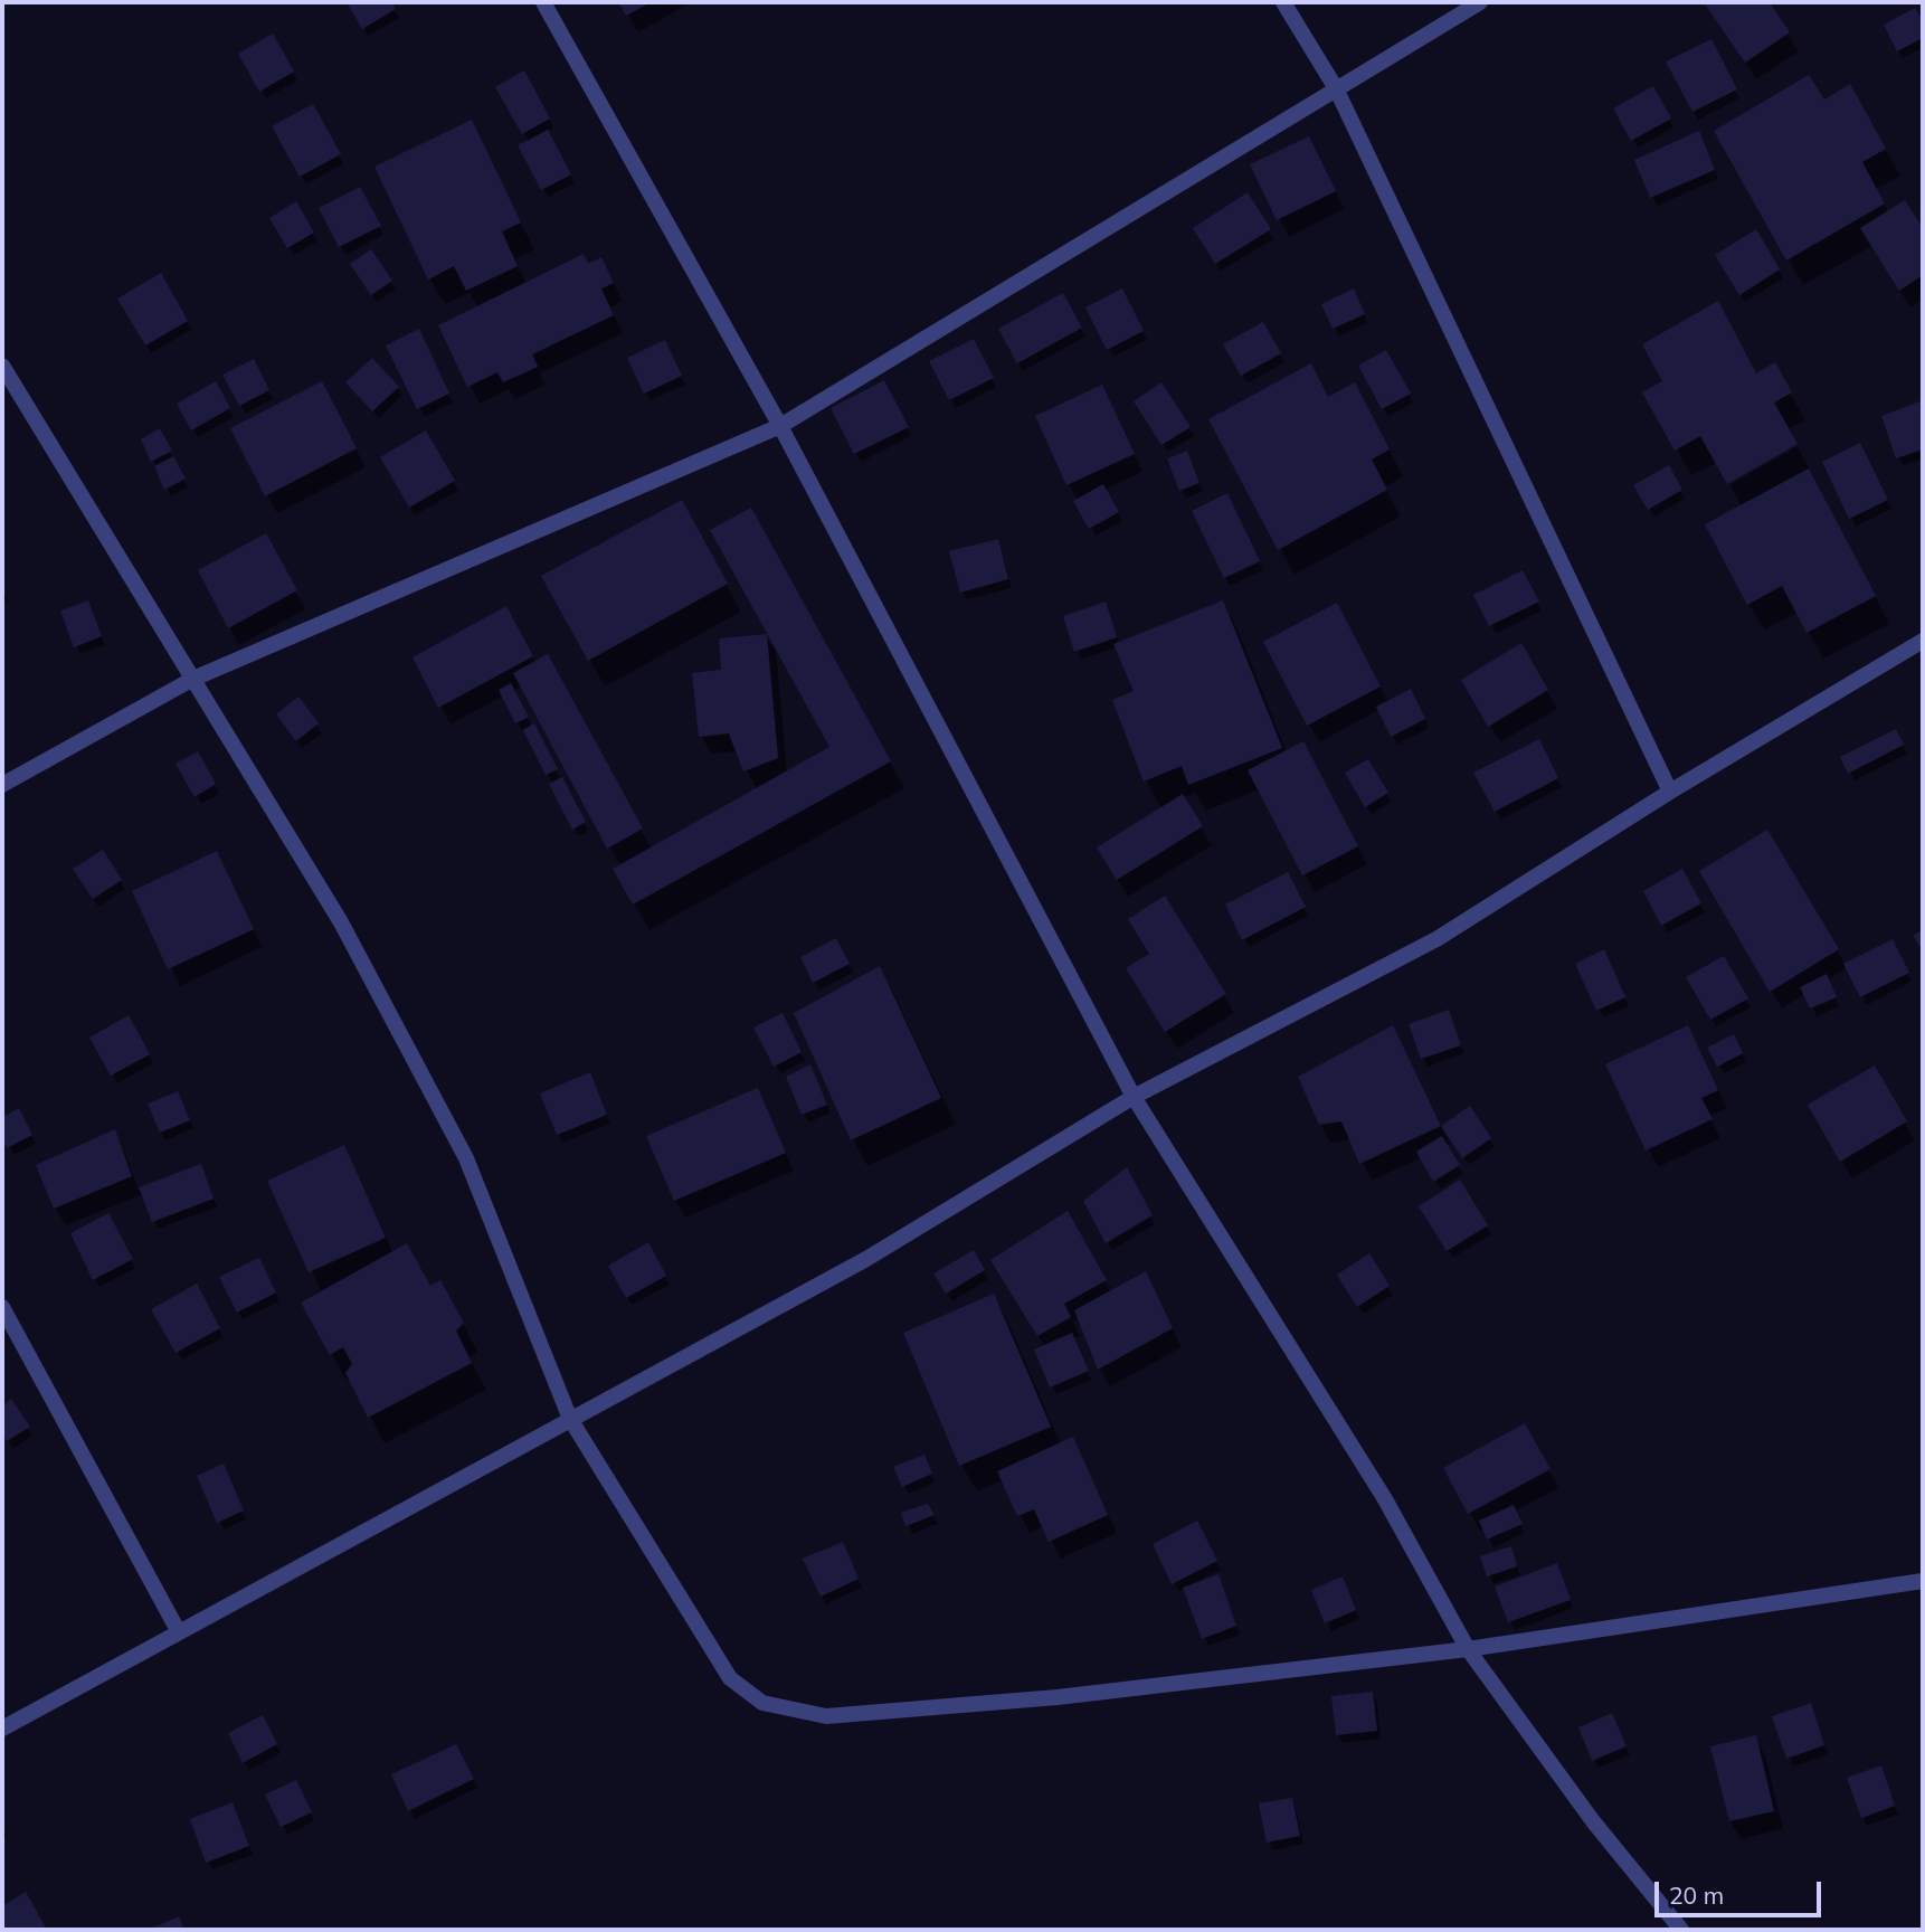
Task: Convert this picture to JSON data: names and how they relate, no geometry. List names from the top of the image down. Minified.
{"scale_bar":"20 m"}
